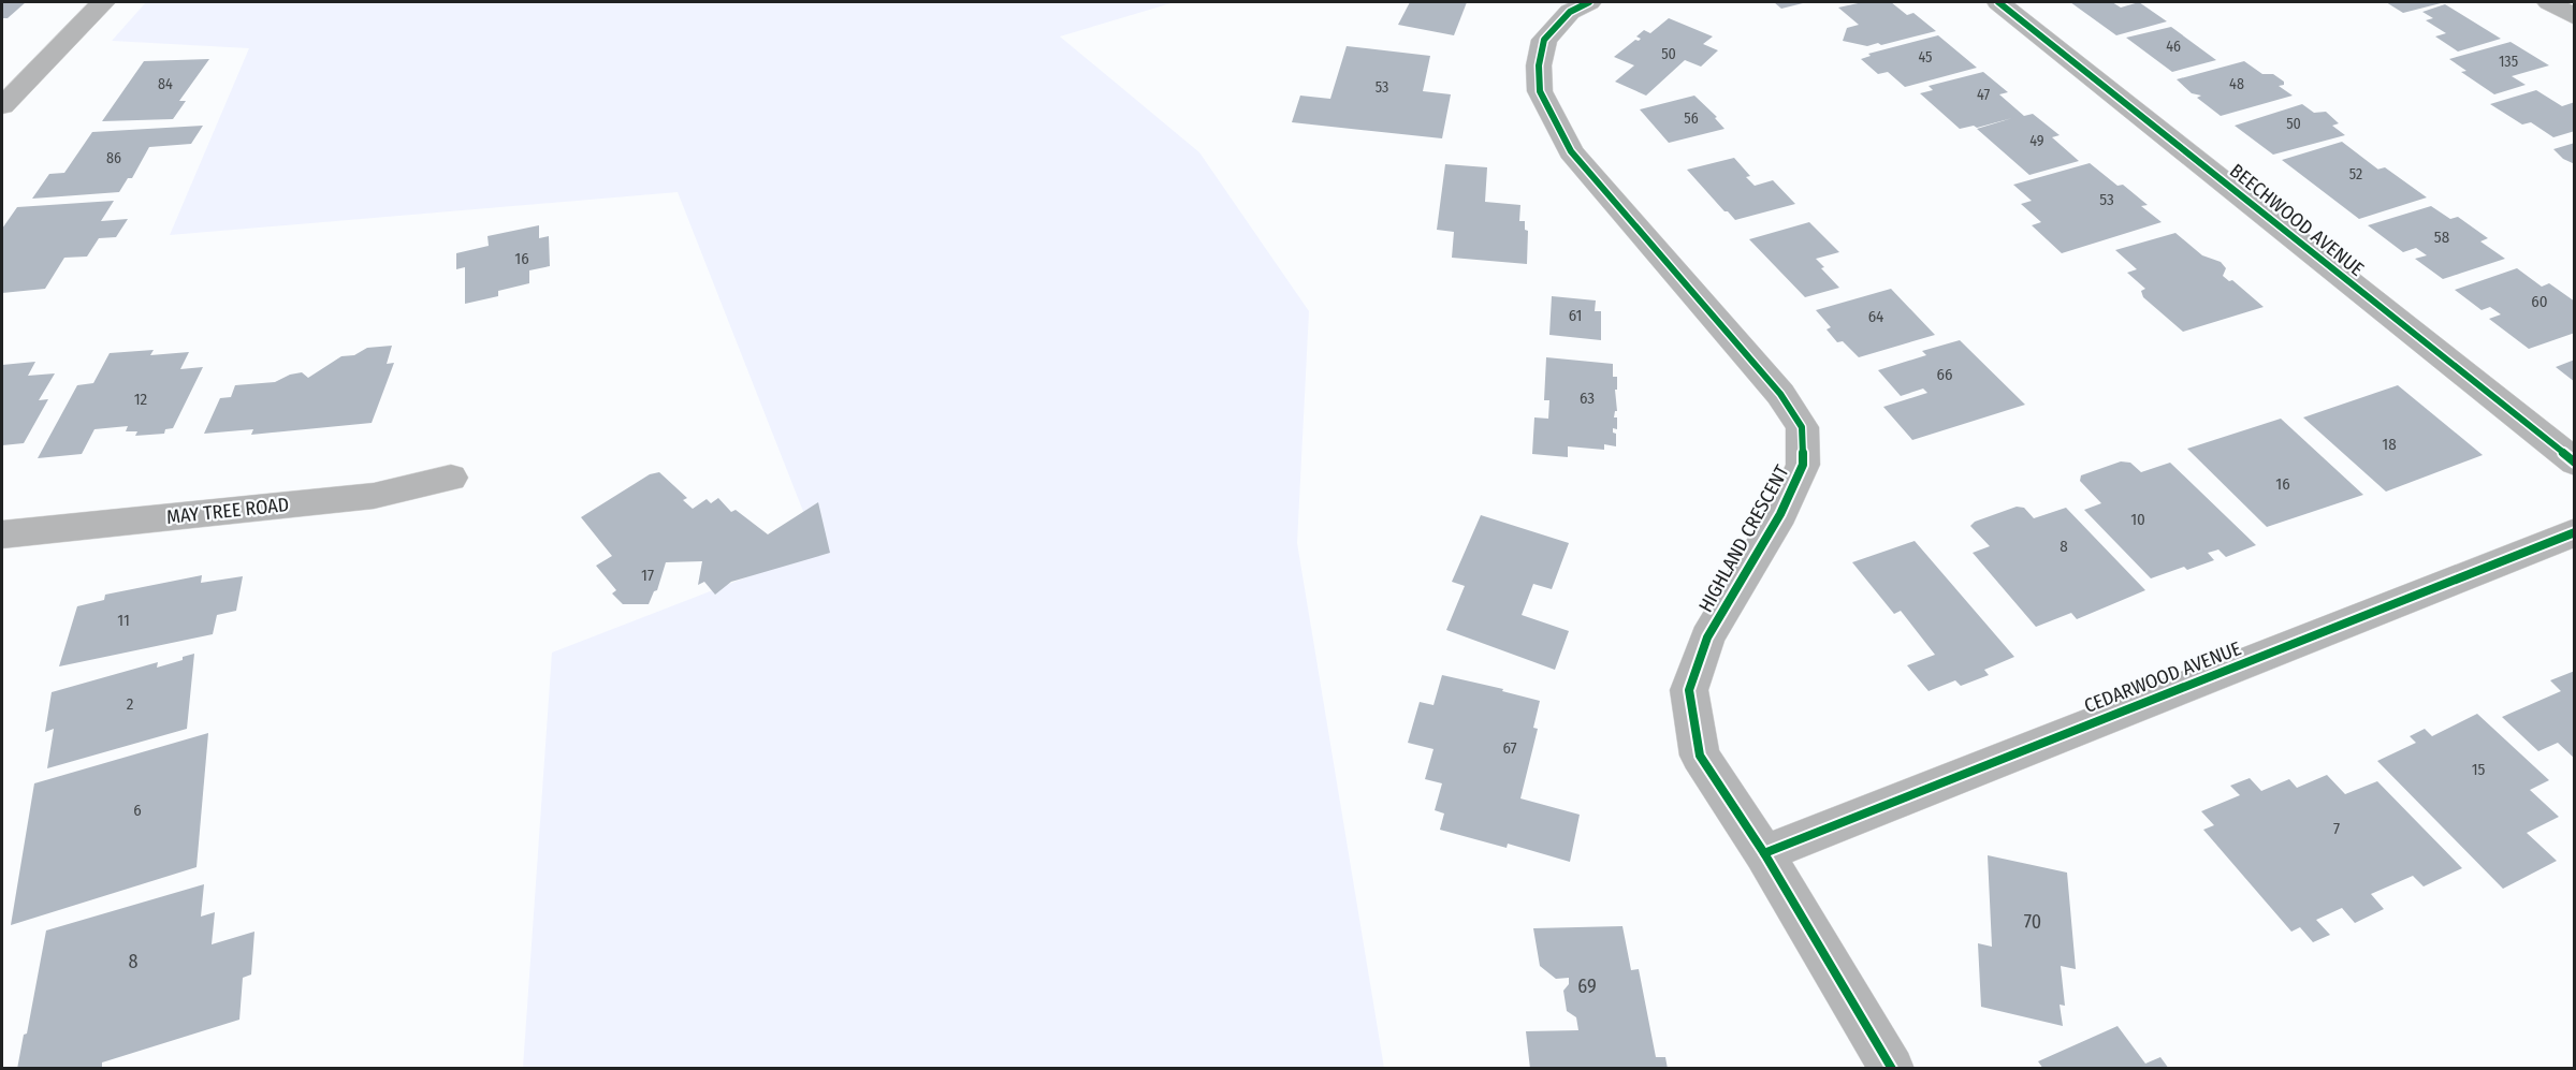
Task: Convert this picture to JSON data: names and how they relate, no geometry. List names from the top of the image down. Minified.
{"streets":{"street":["BEECHWOOD AVENUE","MAY TREE ROAD","HIGHLAND CRESCENT","CEDARWOOD AVENUE"]},"crossings":[["HIGHLAND CRESCENT","CEDARWOOD AVENUE"]],"house_numbers":["46","50","45","135","84","48","53","47","56","50","49","86","52","53","58","16","60","61","64","66","63","12","18","16","10","8","17","11","2","67","15","6","7","70","8","69"]}
